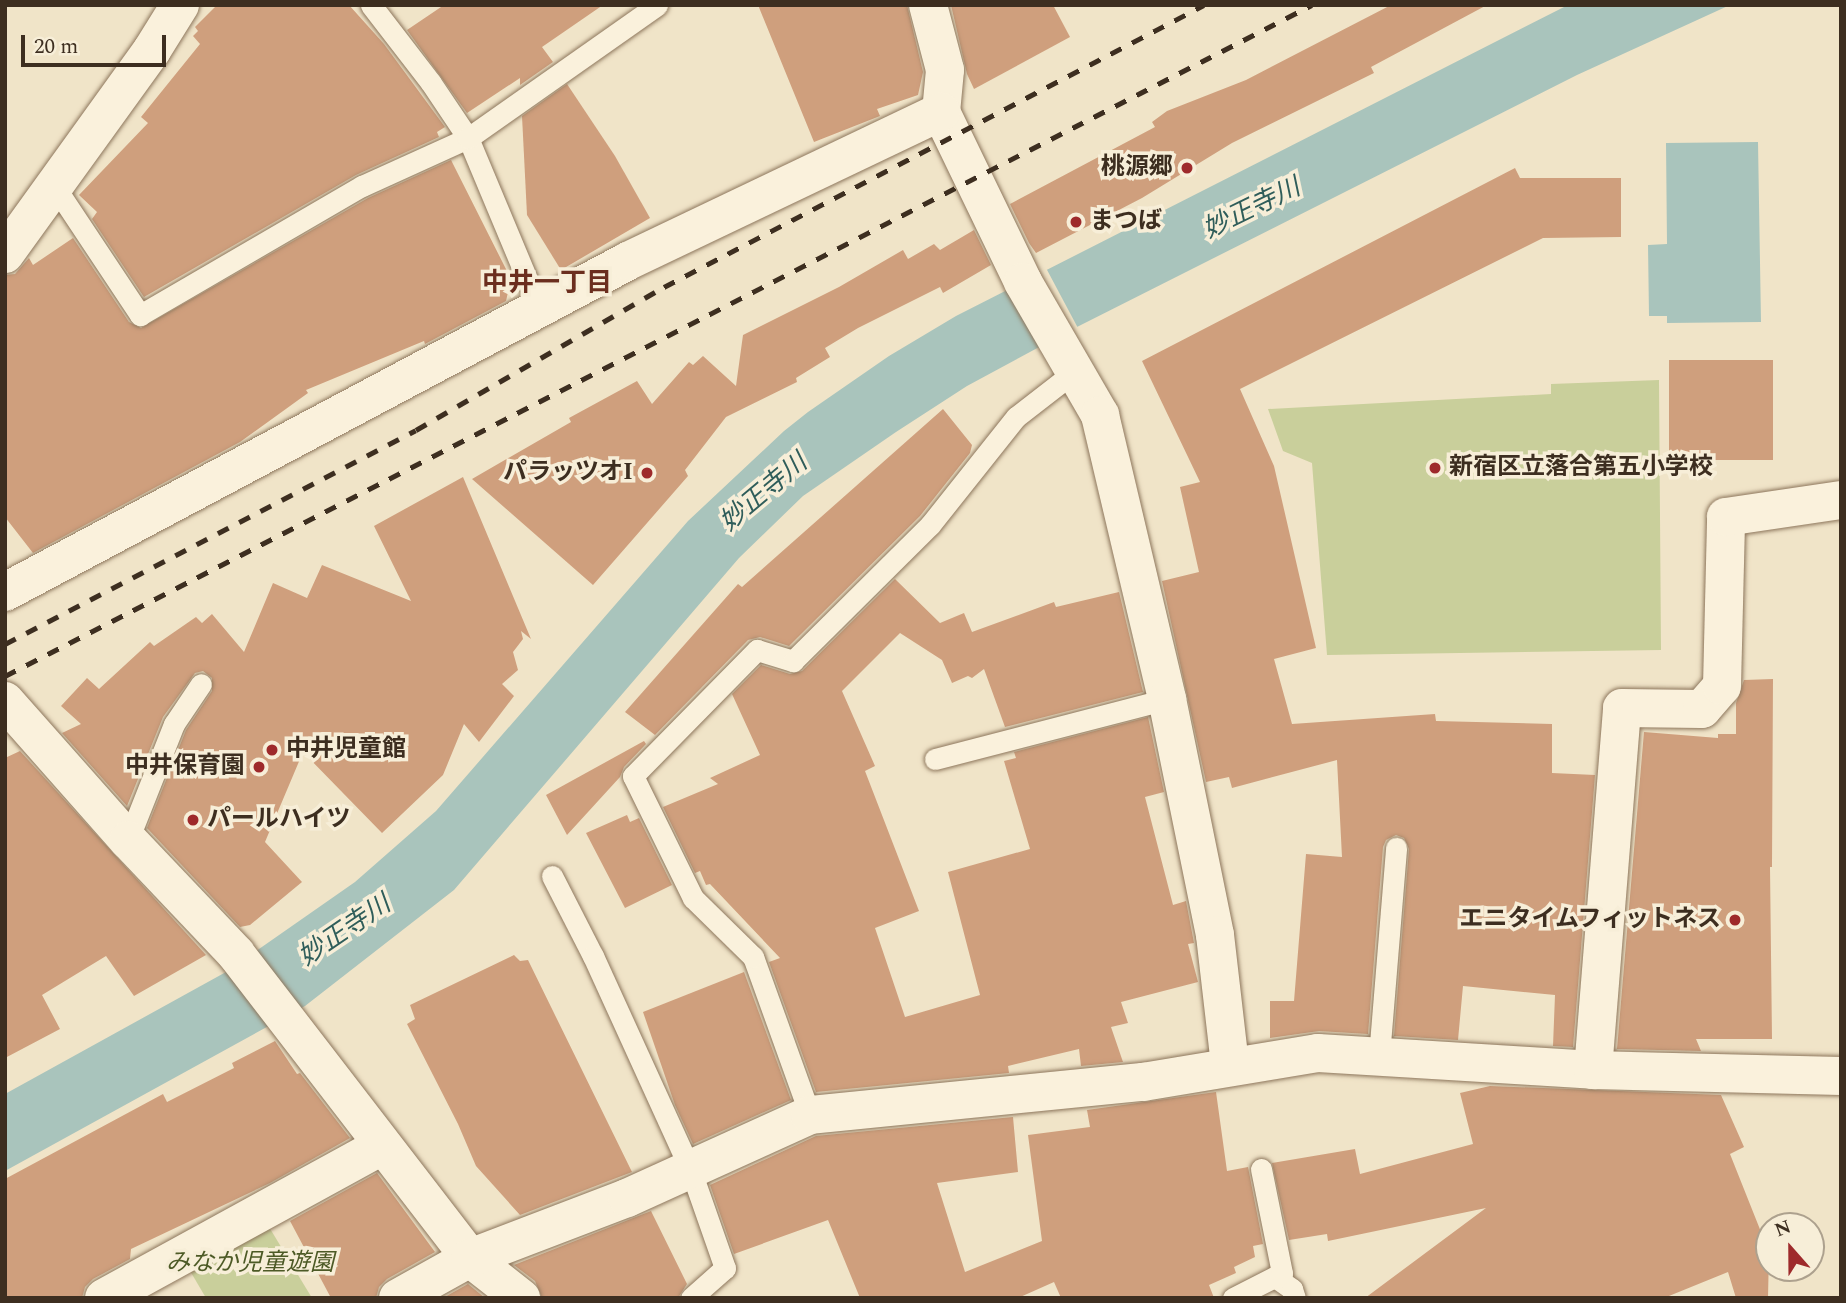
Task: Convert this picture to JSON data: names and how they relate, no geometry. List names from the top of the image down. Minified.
{"districts":["中井一丁目"],"water":["妙正寺川"],"parks":["みなか児童遊園"],"places":["桃源郷","まつば","新宿区立落合第五小学校","パラッツオI","中井児童館","中井保育園","パールハイツ","エニタイムフィットネス"],"scale_bar":"20 m","north":"top"}
